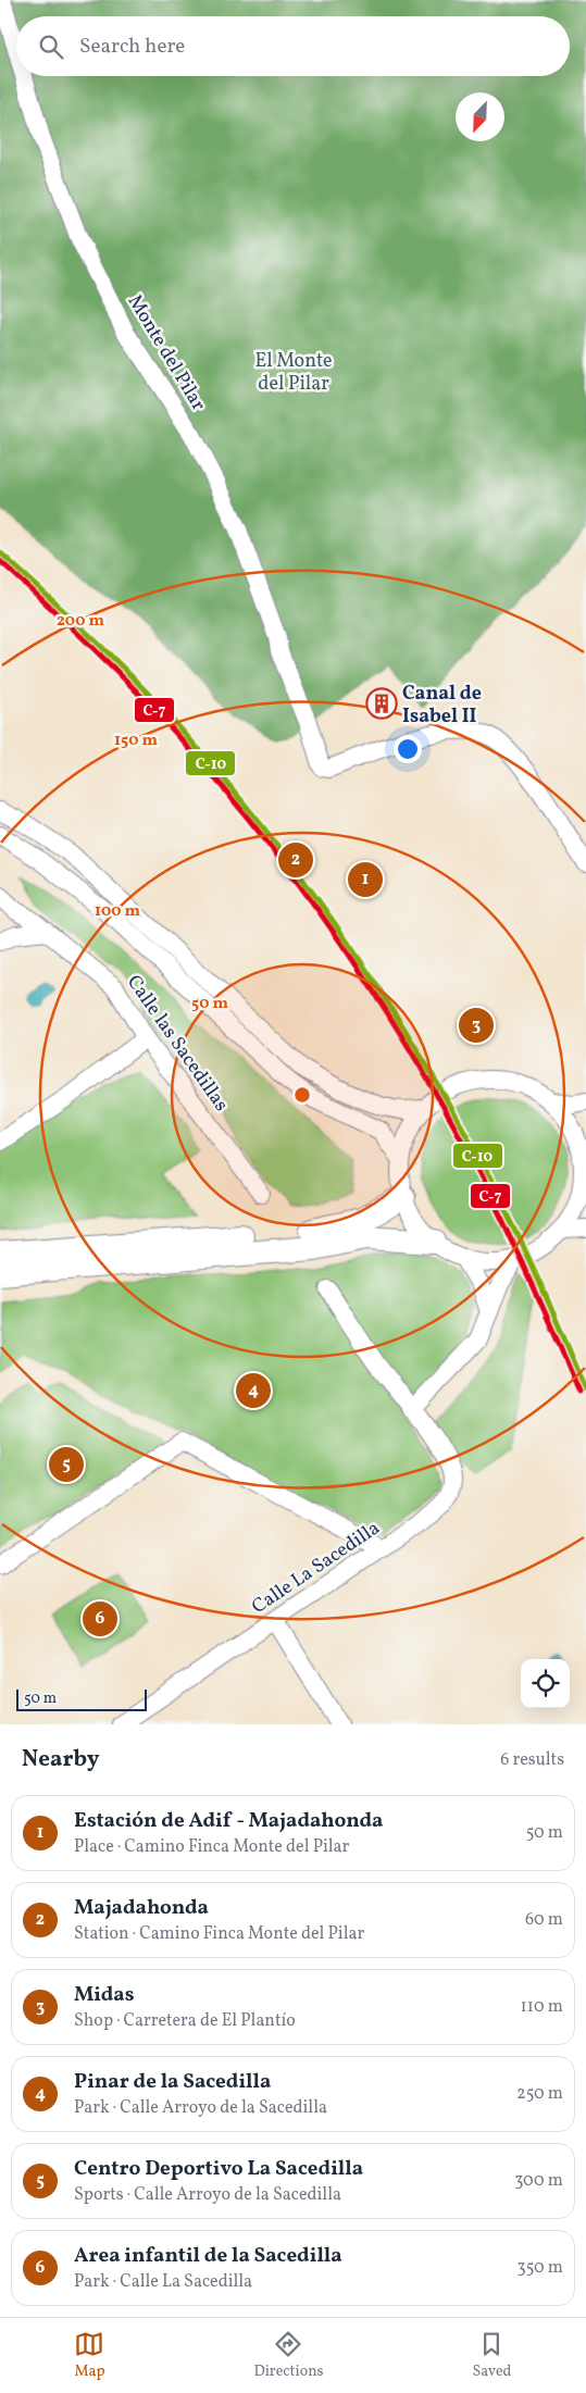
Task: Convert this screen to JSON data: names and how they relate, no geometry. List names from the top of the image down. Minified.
{"streets":{"street":["Monte del Pilar","Calle las Sacedillas","Calle La Sacedilla"]},"parks":["El Monte del Pilar"],"places":{"building":["Canal de Isabel II"]},"lines":["transit line C-10","transit line C-7"],"scale_bar":"50 m","north":"bottom left","page":{"search":"Search here","pins":["2","1","3","4","5","6"],"scale":"50 m","heading":["Nearby","6 results"],"list":[{"mark":"1","name":"Estación de Adif - Majadahonda","note":"Place · Camino Finca Monte del Pilar","value":"50 m"},{"mark":"2","name":"Majadahonda","note":"Station · Camino Finca Monte del Pilar","value":"60 m"},{"mark":"3","name":"Midas","note":"Shop · Carretera de El Plantío","value":"110 m"},{"mark":"4","name":"Pinar de la Sacedilla","note":"Park · Calle Arroyo de la Sacedilla","value":"250 m"},{"mark":"5","name":"Centro Deportivo La Sacedilla","note":"Sports · Calle Arroyo de la Sacedilla","value":"300 m"},{"mark":"6","name":"Area infantil de la Sacedilla","note":"Park · Calle La Sacedilla","value":"350 m"}],"nav":["Map","Directions","Saved"]},"rings":["200 m","150 m","100 m","50 m"]}
